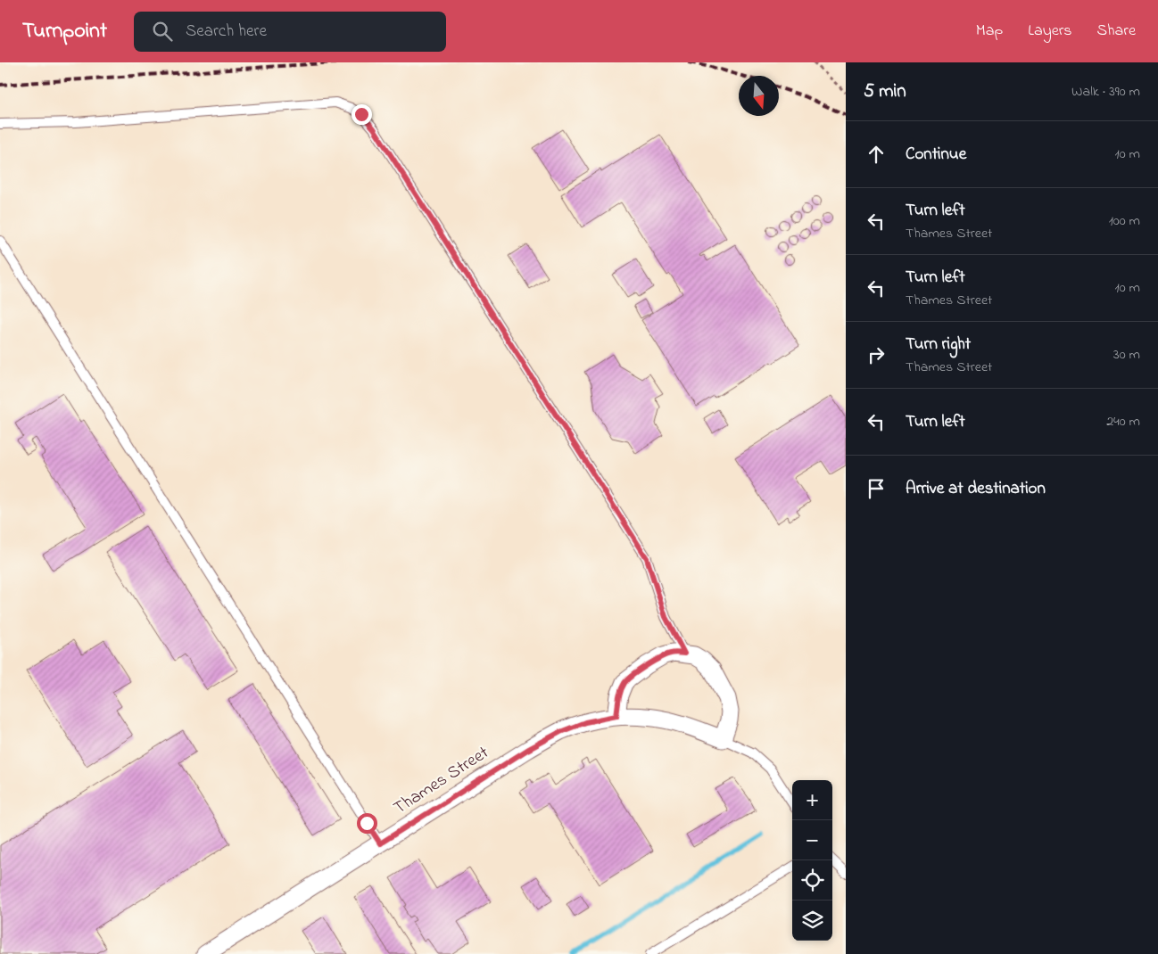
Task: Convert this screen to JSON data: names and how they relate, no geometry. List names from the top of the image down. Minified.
{"streets":{"street":["Thames Street"]},"north":"bottom","page":{"header":"Turnpoint","search":"Search here","nav":["Map","Layers","Share"],"heading":["5 min","Walk · 390 m"],"list":[["Continue","10 m"],["Turn left","Thames Street","100 m"],["Turn left","Thames Street","10 m"],["Turn right","Thames Street","30 m"],["Turn left","240 m"],"Arrive at destination"],"map_buttons":["+","−"]}}
